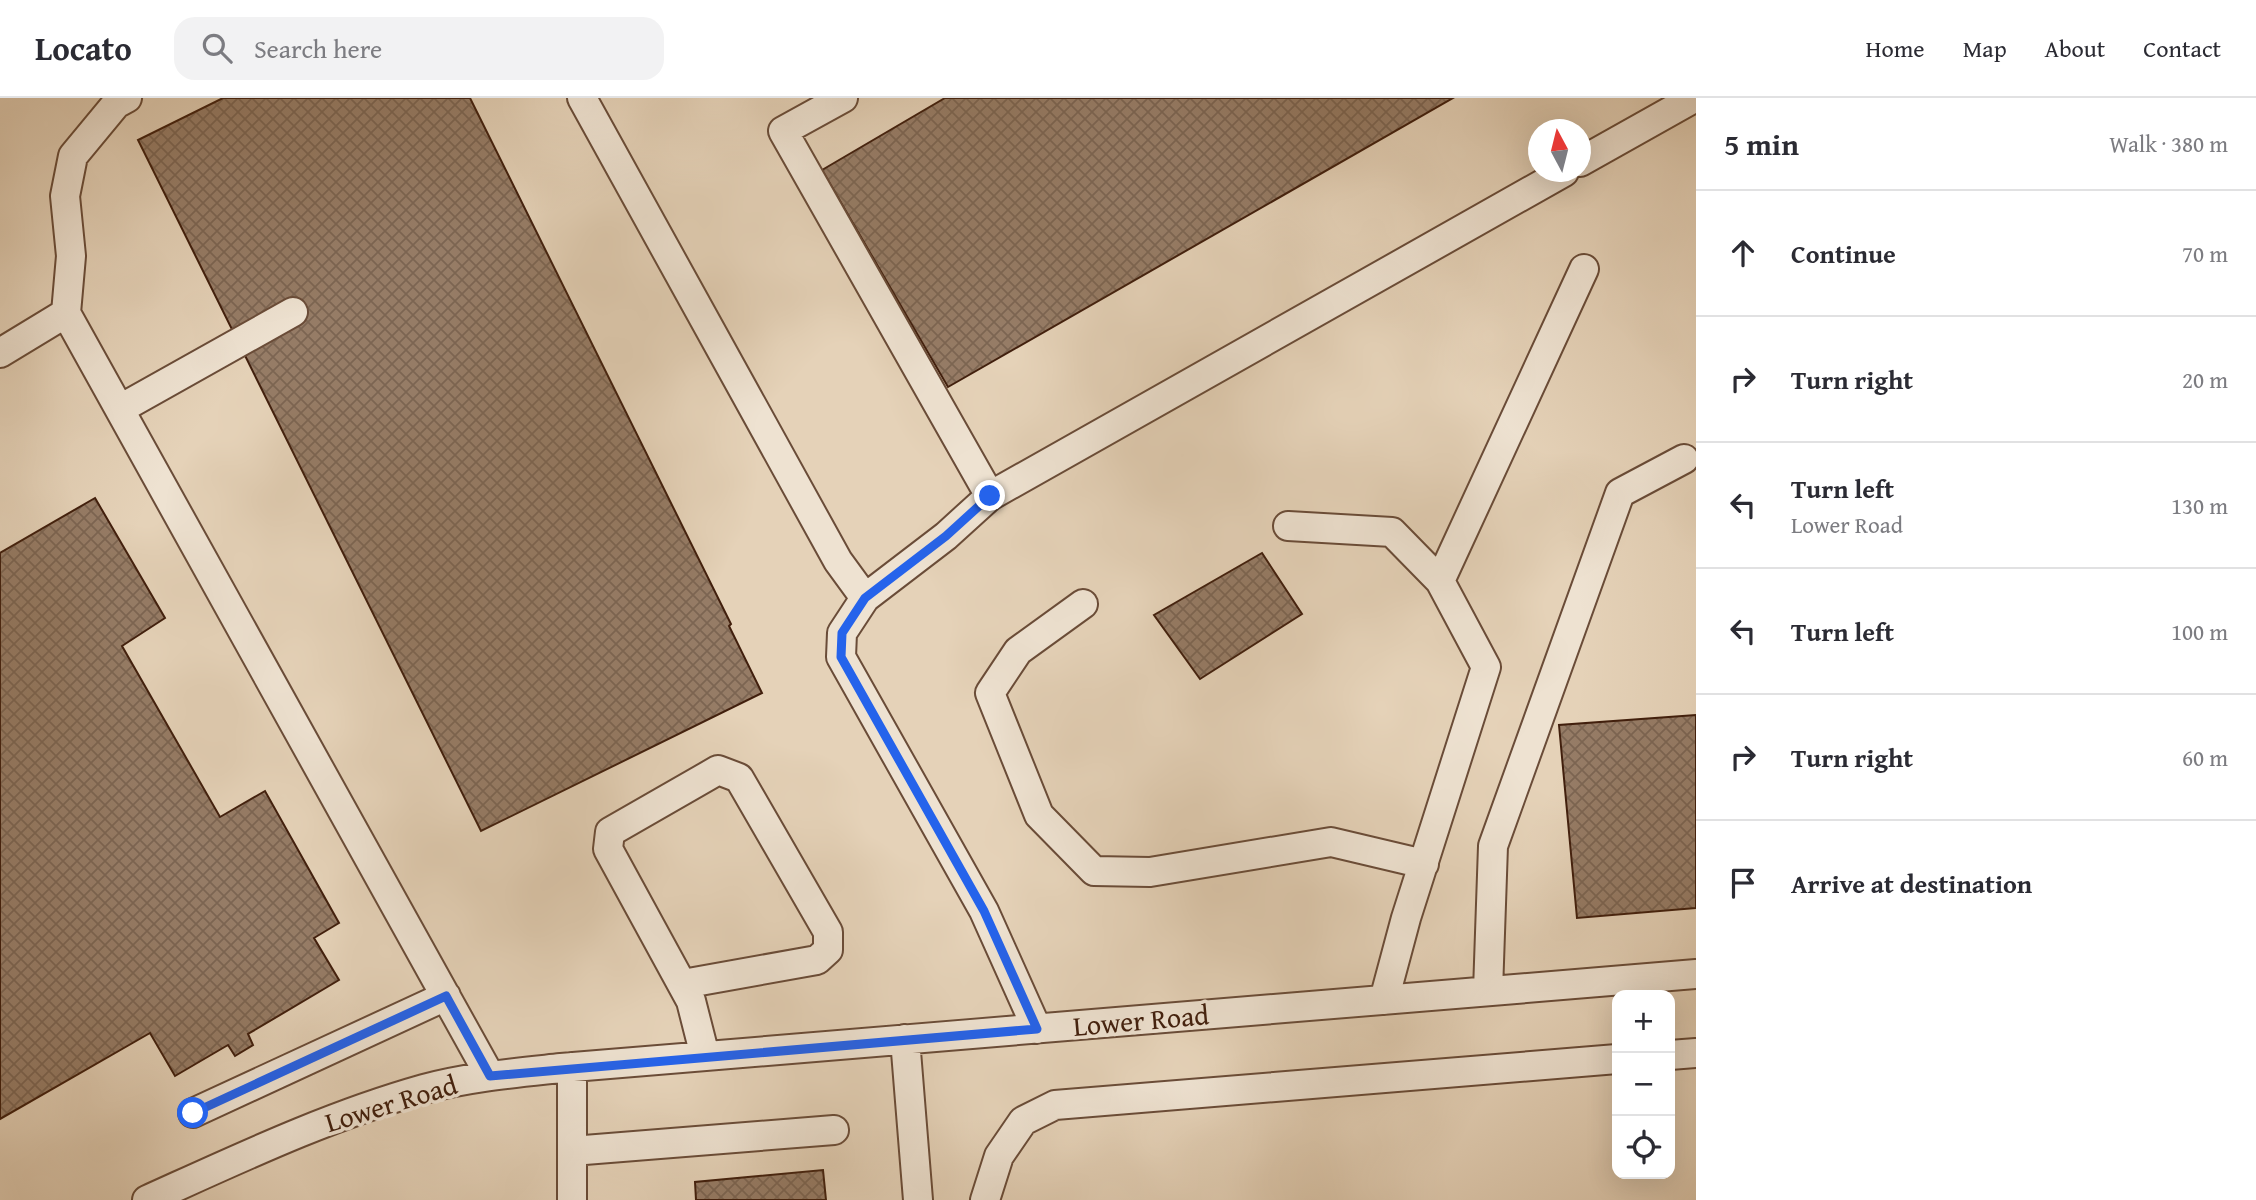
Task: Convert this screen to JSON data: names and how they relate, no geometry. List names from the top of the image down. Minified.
{"streets":{"street":["Lower Road"]},"north":"top","page":{"header":"Locato","search":"Search here","nav":["Home","Map","About","Contact"],"heading":["5 min","Walk · 380 m"],"list":[["Continue","70 m"],["Turn right","20 m"],["Turn left","Lower Road","130 m"],["Turn left","100 m"],["Turn right","60 m"],"Arrive at destination"],"map_buttons":["+","−"]}}
